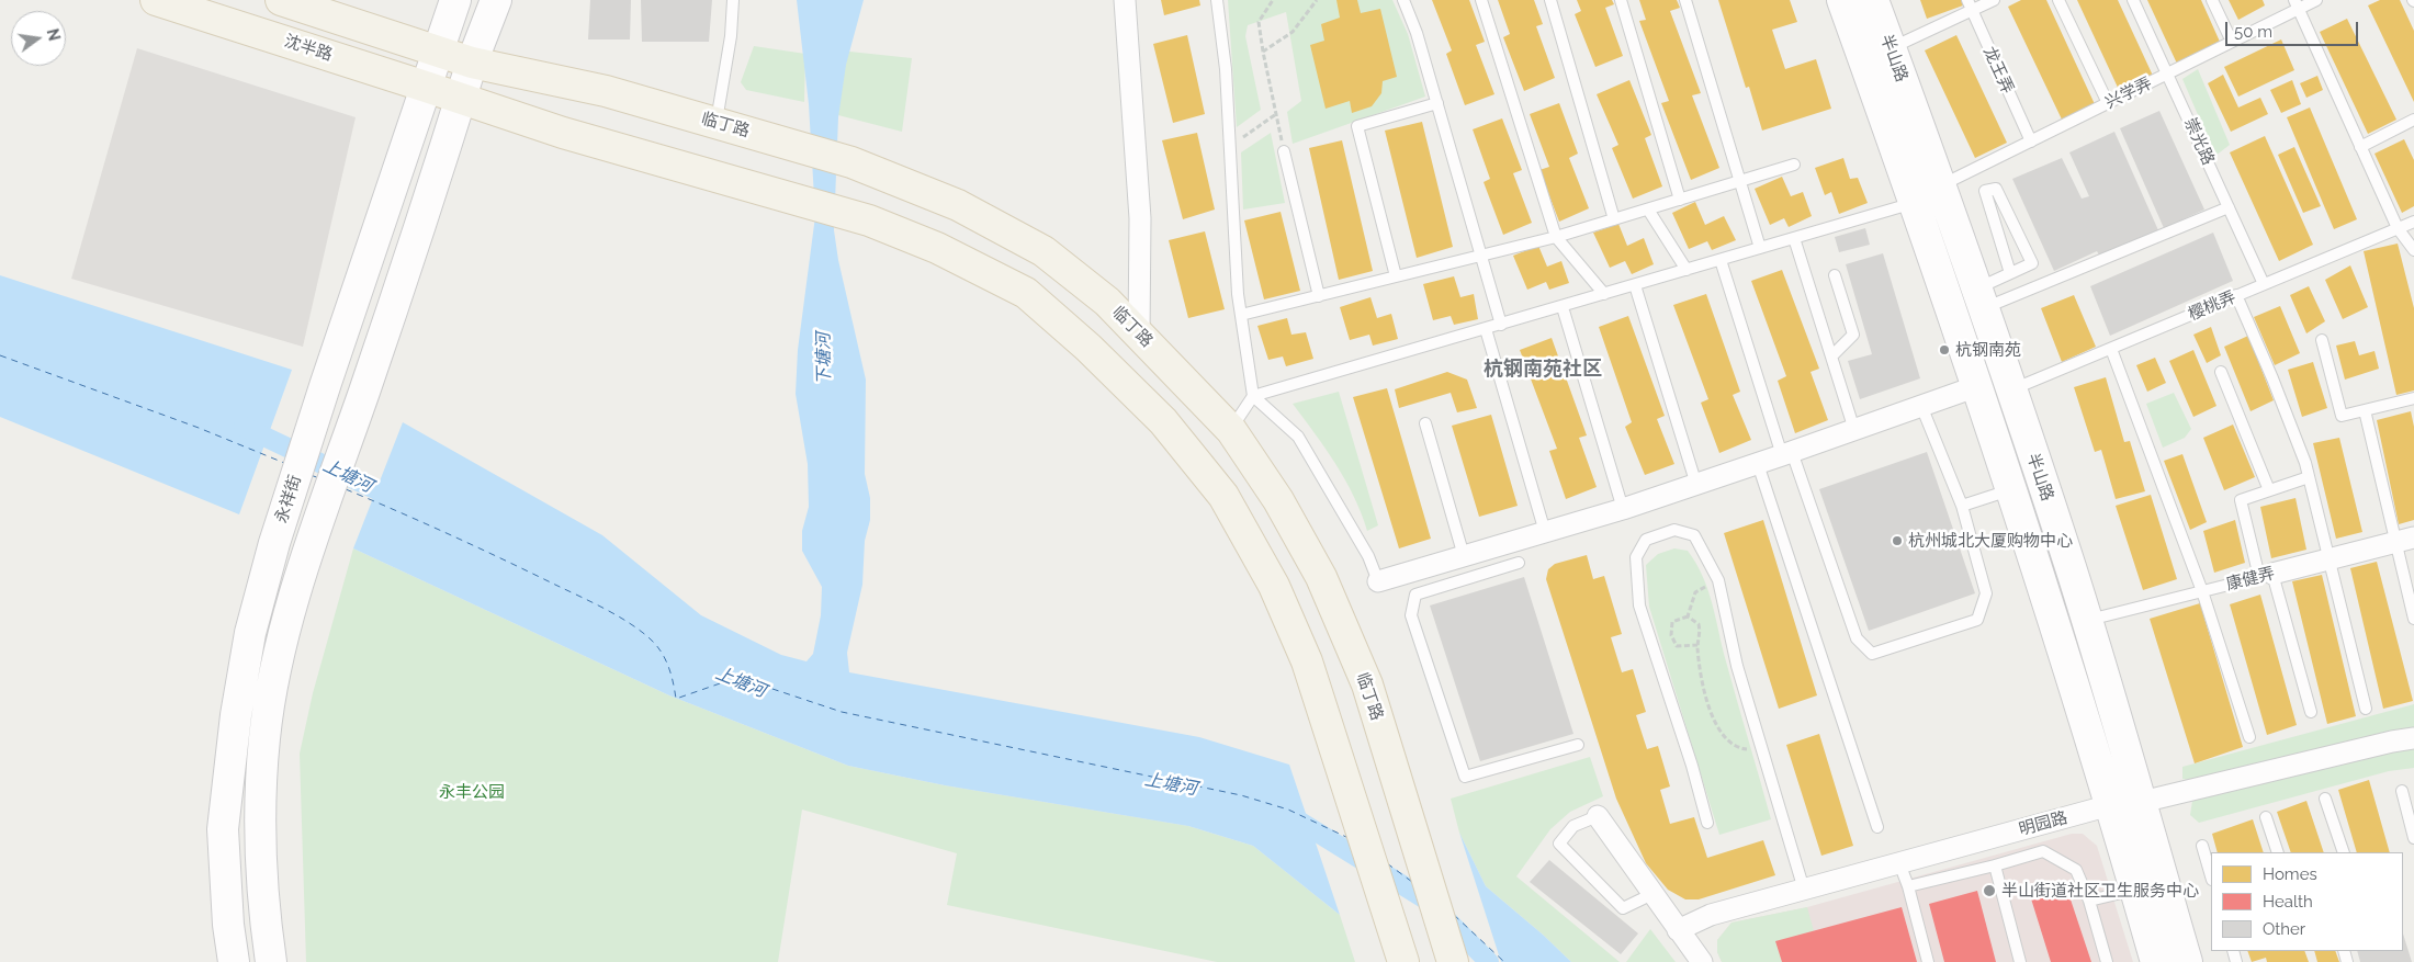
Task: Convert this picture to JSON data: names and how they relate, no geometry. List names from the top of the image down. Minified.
{"streets":{"main road":["沈半路","半山路","临丁路","永祥街"],"street":["康健弄","明园路"],"lane":["龙王弄","兴学弄","崇光路","樱桃弄"]},"crossings":[["沈半路","永祥街"],["半山路","兴学弄"],["半山路","樱桃弄"],["半山路","康健弄"],["半山路","明园路"],["龙王弄","兴学弄"],["兴学弄","崇光路"],["崇光路","樱桃弄"]],"districts":["杭钢南苑社区"],"water":["下塘河","上塘河"],"parks":["永丰公园"],"places":["杭钢南苑","杭州城北大厦购物中心","半山街道社区卫生服务中心"],"legend":["Homes","Health","Other"],"scale_bar":"50 m","north":"right"}
